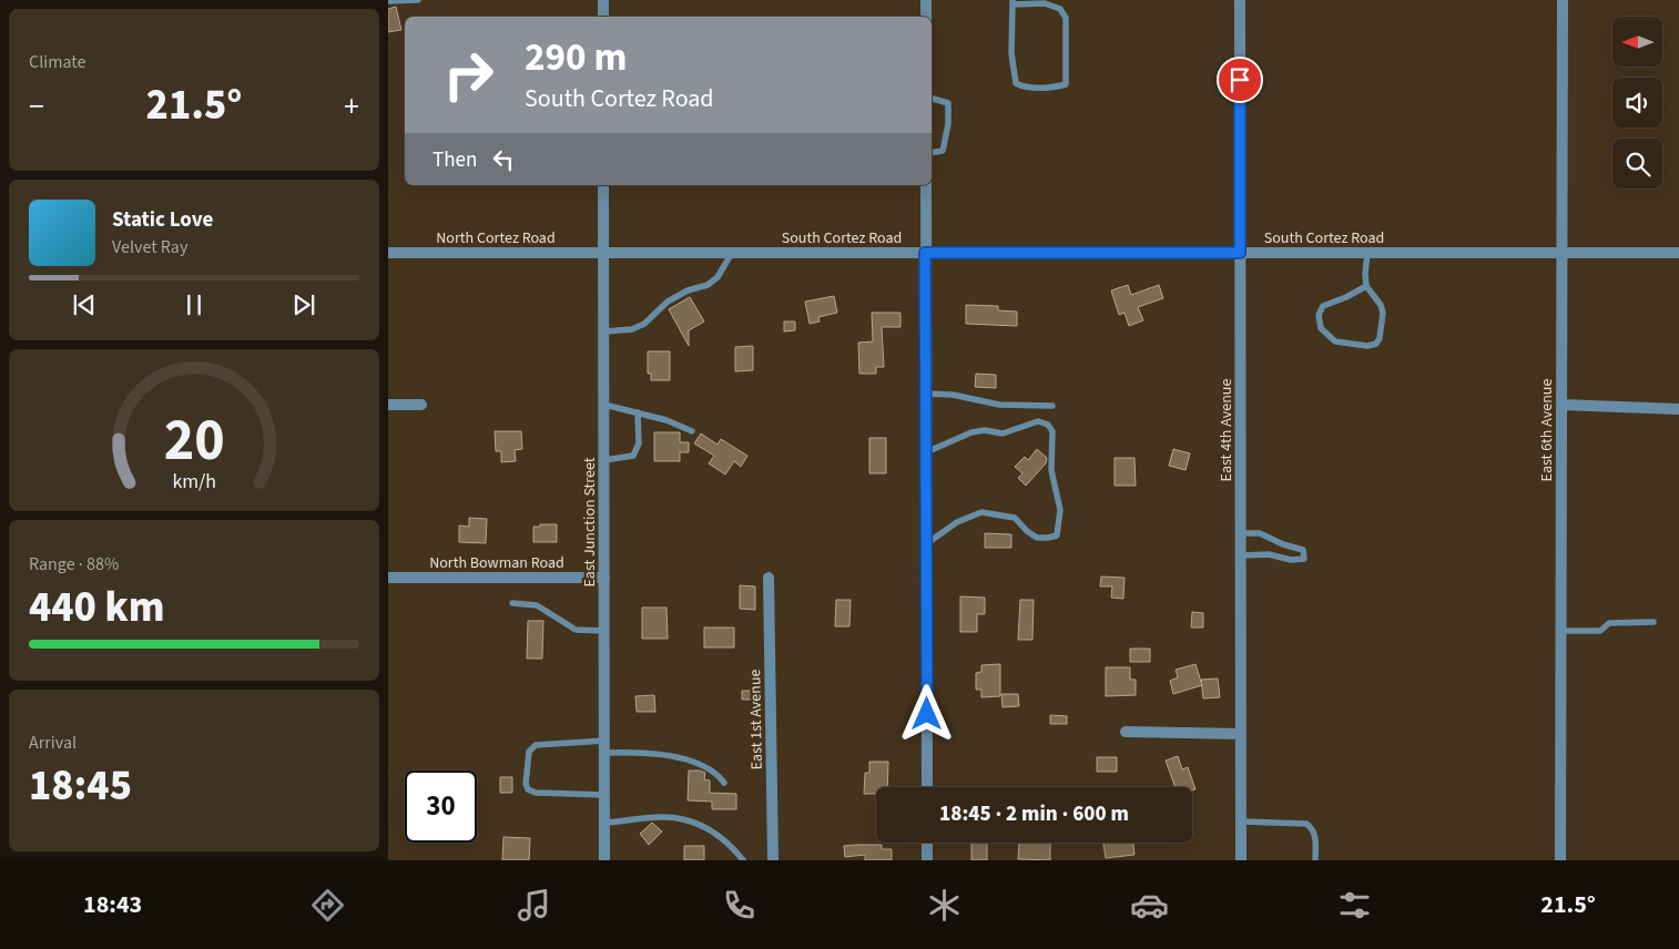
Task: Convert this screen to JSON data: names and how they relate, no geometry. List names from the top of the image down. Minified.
{"streets":{"street":["North Cortez Road","South Cortez Road","East 4th Avenue","East 6th Avenue","East Junction Street","North Bowman Road","East 1st Avenue"]},"crossings":[["North Cortez Road","South Cortez Road"],["North Cortez Road","East Junction Street"],["South Cortez Road","East 4th Avenue"],["South Cortez Road","East 6th Avenue"],["South Cortez Road","East Junction Street"],["East Junction Street","North Bowman Road"]],"north":"left","page":{"tile":["Climate",["Range · 88%","440 km"],["Arrival","18:45"]],"turn":["290 m","South Cortez Road"],"heat":["−","21.5°","+"],"then":"Then","song":["Static Love","Velvet Ray"],"limit":"30","trip":"18:45 · 2 min · 600 m","tabs":["18:43","21.5°"],"gauge":["20","km/h"]}}
